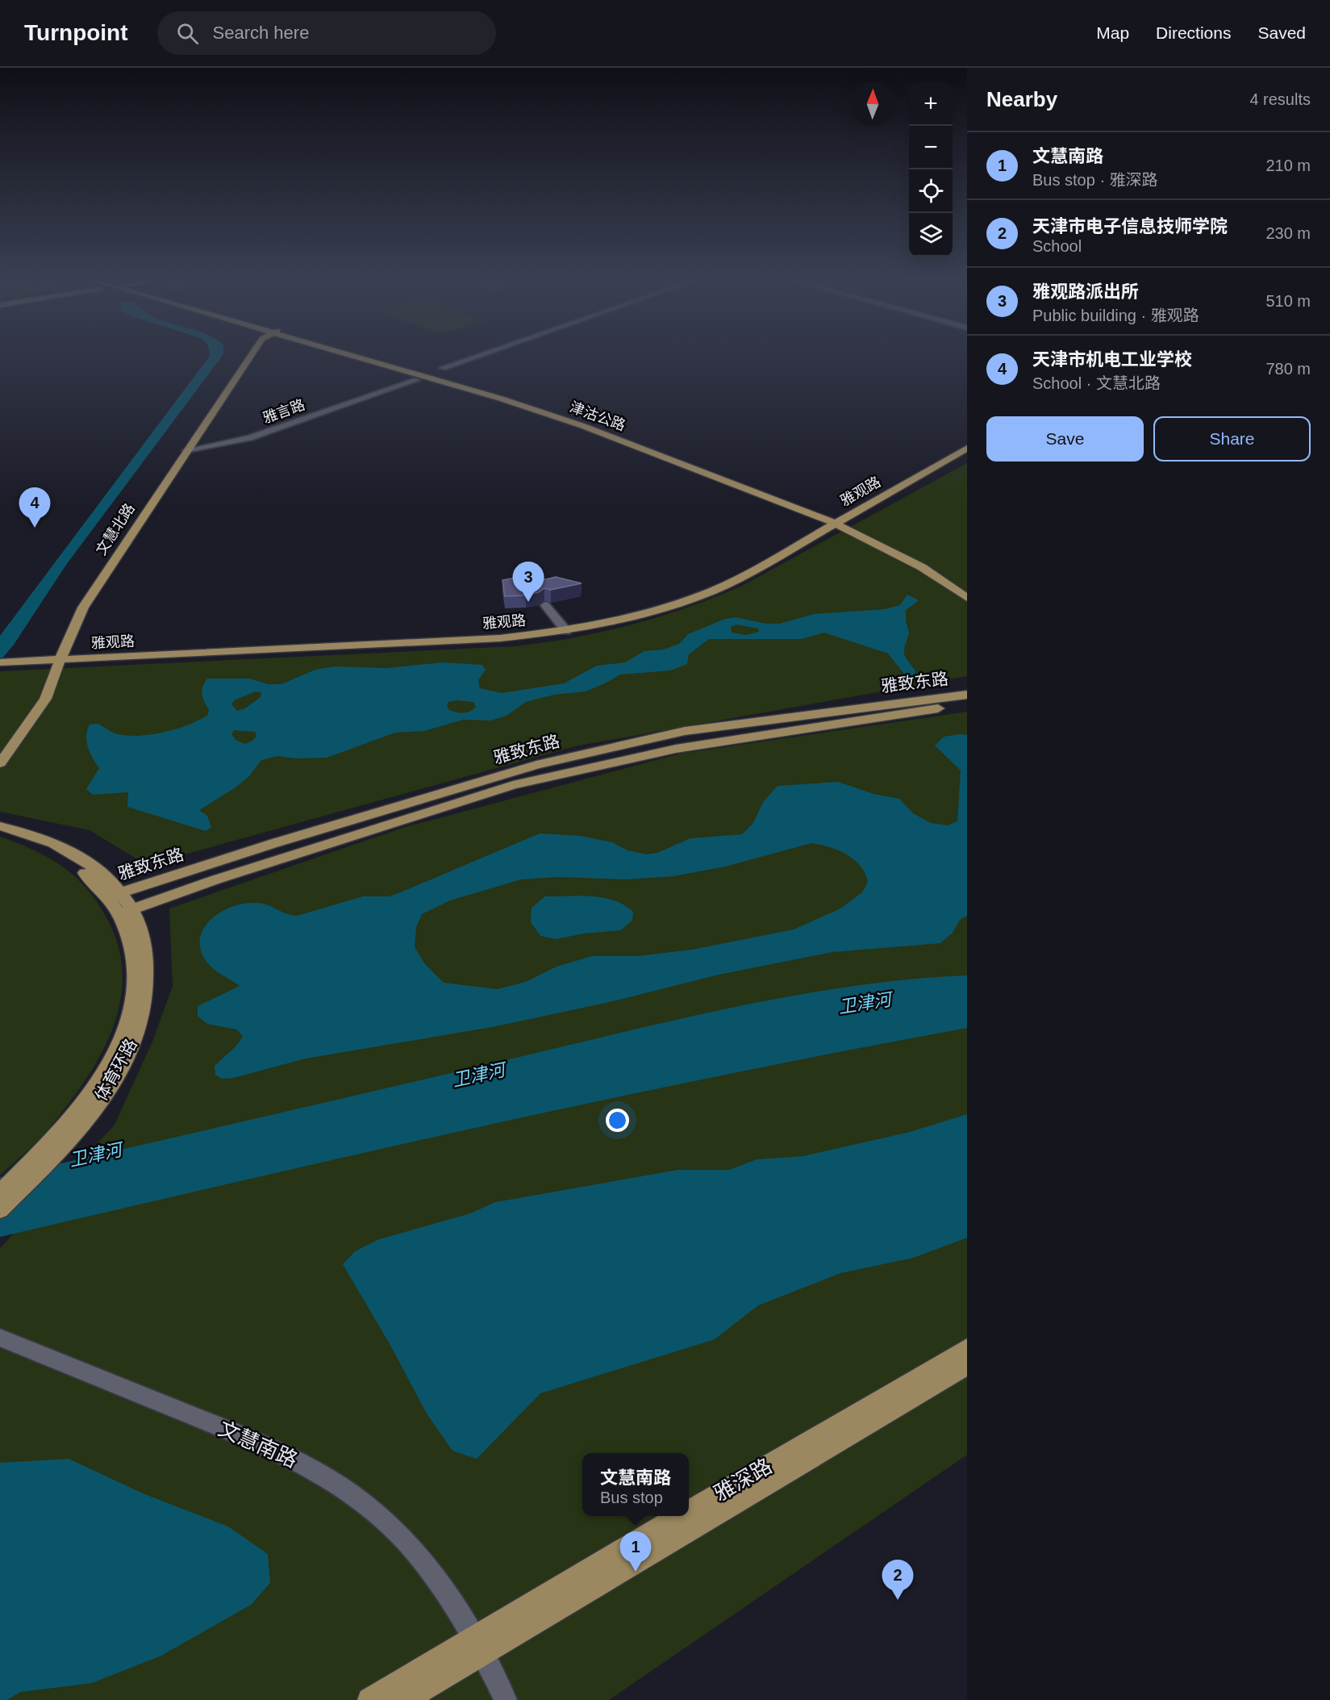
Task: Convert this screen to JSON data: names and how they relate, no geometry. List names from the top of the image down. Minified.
{"streets":{"main road":["津沽公路","雅观路","文慧北路","雅致东路","体育环路","雅深路"],"street":["雅言路","文慧南路"]},"crossings":[["雅言路","文慧北路"],["津沽公路","雅观路"],["雅观路","文慧北路"],["雅致东路","体育环路"],["文慧南路","雅深路"]],"water":["卫津河"],"north":"top","page":{"header":"Turnpoint","search":"Search here","nav":["Map","Directions","Saved"],"heading":["Nearby","4 results"],"map_buttons":["+","−"],"list":[{"mark":"1","name":"文慧南路","note":"Bus stop · 雅深路","value":"210 m"},{"mark":"2","name":"天津市电子信息技师学院","note":"School","value":"230 m"},{"mark":"3","name":"雅观路派出所","note":"Public building · 雅观路","value":"510 m"},{"mark":"4","name":"天津市机电工业学校","note":"School · 文慧北路","value":"780 m"}],"buttons":["Save","Share"],"pins":["4","3","1","2"],"popup":["文慧南路","Bus stop"]}}
